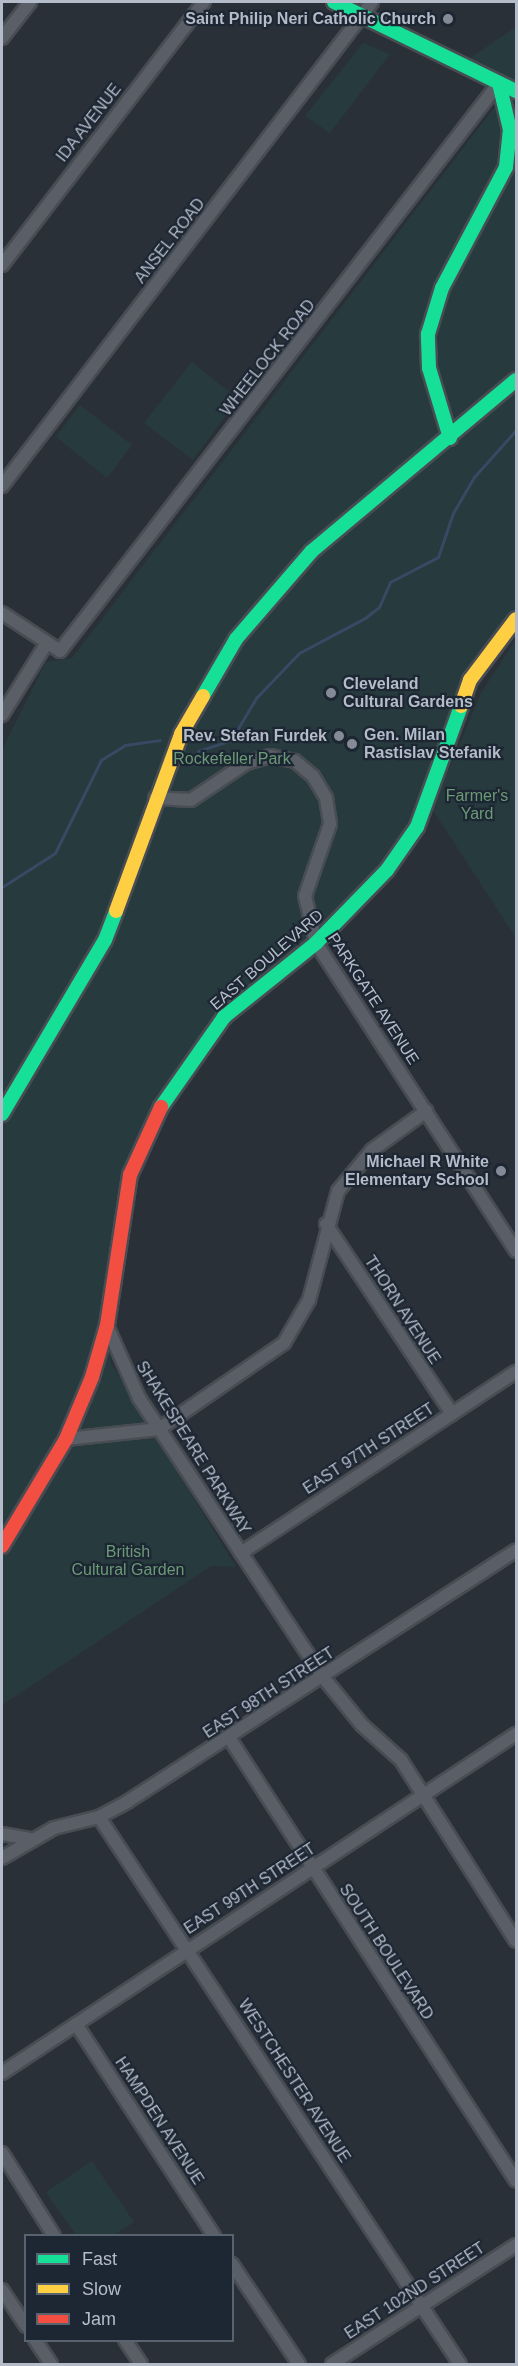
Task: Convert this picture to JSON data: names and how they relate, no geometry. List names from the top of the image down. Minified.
{"streets":{"main road":["EAST BOULEVARD"],"street":["IDA AVENUE","ANSEL ROAD","WHEELOCK ROAD","PARKGATE AVENUE","THORN AVENUE","SHAKESPEARE PARKWAY","EAST 97TH STREET","EAST 98TH STREET","EAST 99TH STREET","SOUTH BOULEVARD","WESTCHESTER AVENUE","HAMPDEN AVENUE","EAST 102ND STREET"]},"crossings":[["EAST BOULEVARD","PARKGATE AVENUE"],["EAST BOULEVARD","SHAKESPEARE PARKWAY"],["THORN AVENUE","EAST 97TH STREET"],["SHAKESPEARE PARKWAY","EAST 97TH STREET"],["SHAKESPEARE PARKWAY","EAST 98TH STREET"],["SHAKESPEARE PARKWAY","EAST 99TH STREET"],["EAST 98TH STREET","SOUTH BOULEVARD"],["EAST 98TH STREET","WESTCHESTER AVENUE"],["EAST 99TH STREET","SOUTH BOULEVARD"],["EAST 99TH STREET","WESTCHESTER AVENUE"],["EAST 99TH STREET","HAMPDEN AVENUE"],["WESTCHESTER AVENUE","EAST 102ND STREET"]],"parks":["Rockefeller Park","Farmer's Yard","British Cultural Garden"],"places":["Saint Philip Neri Catholic Church","Cleveland Cultural Gardens","Rev. Stefan Furdek","Gen. Milan Rastislav Stefanik","Michael R White Elementary School"],"legend":["Fast","Slow","Jam"]}
